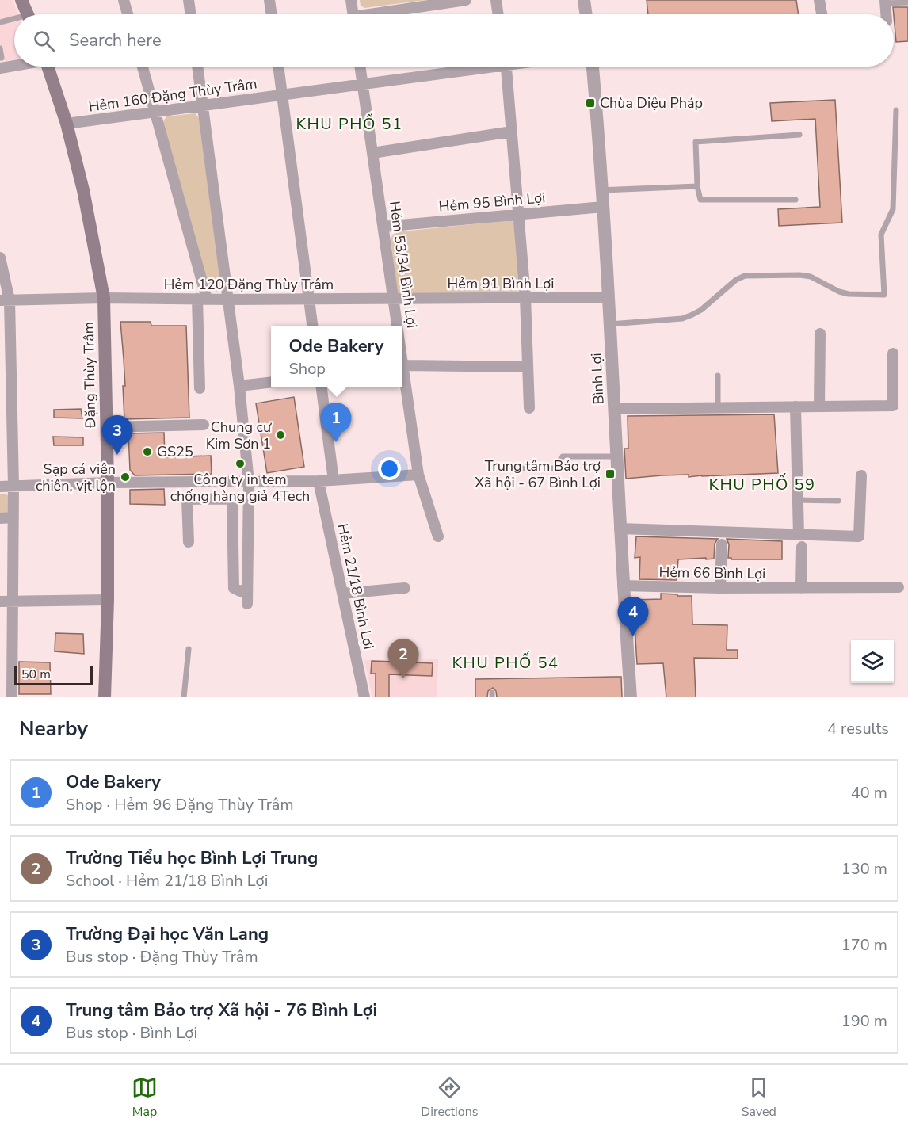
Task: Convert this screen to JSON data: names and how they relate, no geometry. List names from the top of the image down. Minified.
{"streets":{"main road":["Đặng Thùy Trâm"],"street":["Hẻm 160 Đặng Thùy Trâm","Hẻm 95 Bình Lợi","Hẻm 53/34 Bình Lợi","Hẻm 91 Bình Lợi","Hẻm 120 Đặng Thùy Trâm","Bình Lợi","Hẻm 66 Bình Lợi","Hẻm 21/18 Bình Lợi"]},"crossings":[["Hẻm 160 Đặng Thùy Trâm","Hẻm 53/34 Bình Lợi"],["Hẻm 160 Đặng Thùy Trâm","Đặng Thùy Trâm"],["Hẻm 95 Bình Lợi","Hẻm 53/34 Bình Lợi"],["Hẻm 95 Bình Lợi","Bình Lợi"],["Hẻm 53/34 Bình Lợi","Hẻm 91 Bình Lợi"],["Hẻm 53/34 Bình Lợi","Hẻm 120 Đặng Thùy Trâm"],["Hẻm 91 Bình Lợi","Hẻm 120 Đặng Thùy Trâm"],["Hẻm 91 Bình Lợi","Bình Lợi"],["Hẻm 120 Đặng Thùy Trâm","Đặng Thùy Trâm"],["Bình Lợi","Hẻm 66 Bình Lợi"]],"districts":["KHU PHỐ 51","KHU PHỐ 59","KHU PHỐ 54"],"places":{"transit":["Chùa Diệu Pháp","Trung tâm Bảo trợ Xã hội - 67 Bình Lợi"],"other":["Chung cư Kim Sơn 1","GS25","Công ty in tem chống hàng giả 4Tech","Sạp cá viên chiên, vịt lộn"]},"scale_bar":"50 m","page":{"search":"Search here","popup":["Ode Bakery","Shop"],"pins":["1","3","4","2"],"scale":"50 m","heading":["Nearby","4 results"],"list":[{"mark":"1","name":"Ode Bakery","note":"Shop · Hẻm 96 Đặng Thùy Trâm","value":"40 m"},{"mark":"2","name":"Trường Tiểu học Bình Lợi Trung","note":"School · Hẻm 21/18 Bình Lợi","value":"130 m"},{"mark":"3","name":"Trường Đại học Văn Lang","note":"Bus stop · Đặng Thùy Trâm","value":"170 m"},{"mark":"4","name":"Trung tâm Bảo trợ Xã hội - 76 Bình Lợi","note":"Bus stop · Bình Lợi","value":"190 m"}],"nav":["Map","Directions","Saved"]}}
